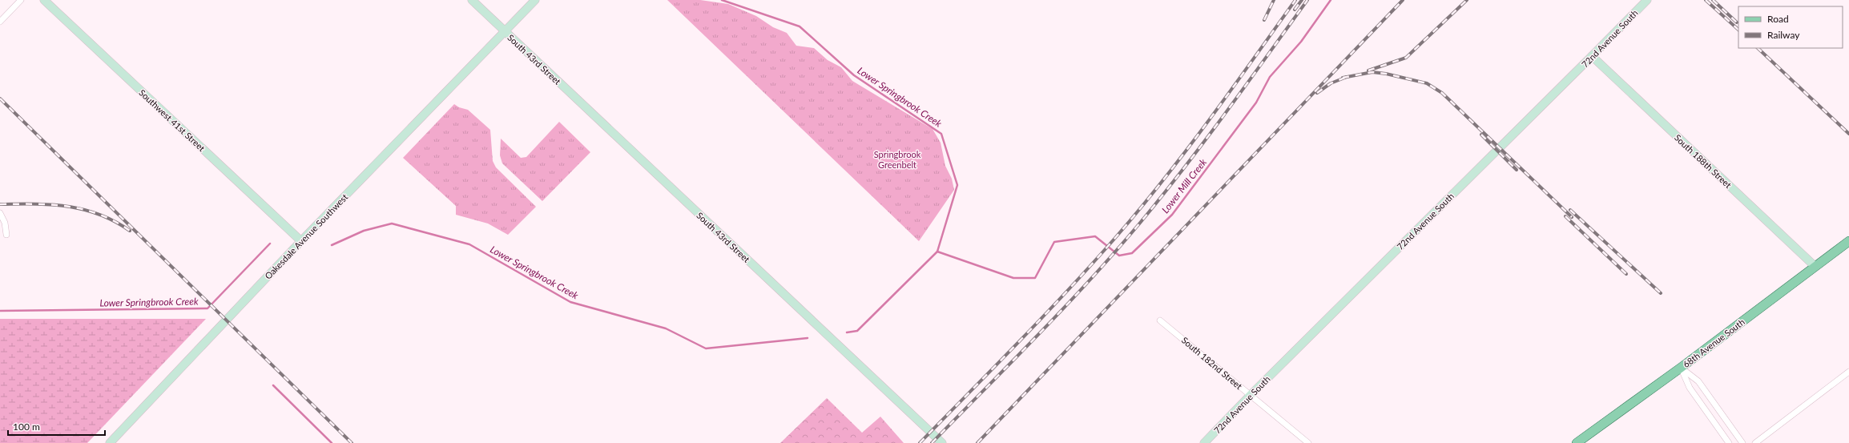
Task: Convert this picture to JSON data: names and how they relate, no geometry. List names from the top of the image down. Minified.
{"streets":{"main road":["68th Avenue South"],"street":["72nd Avenue South","South 43rd Street","Southwest 41st Street","South 188th Street","Oakesdale Avenue Southwest","South 182nd Street"]},"crossings":[["72nd Avenue South","South 188th Street"],["72nd Avenue South","South 182nd Street"],["South 43rd Street","Oakesdale Avenue Southwest"],["Southwest 41st Street","Oakesdale Avenue Southwest"],["South 188th Street","68th Avenue South"]],"water":["Lower Springbrook Creek","Lower Mill Creek"],"parks":["Springbrook Greenbelt"],"legend":["Road","Railway"],"scale_bar":"100 m"}
